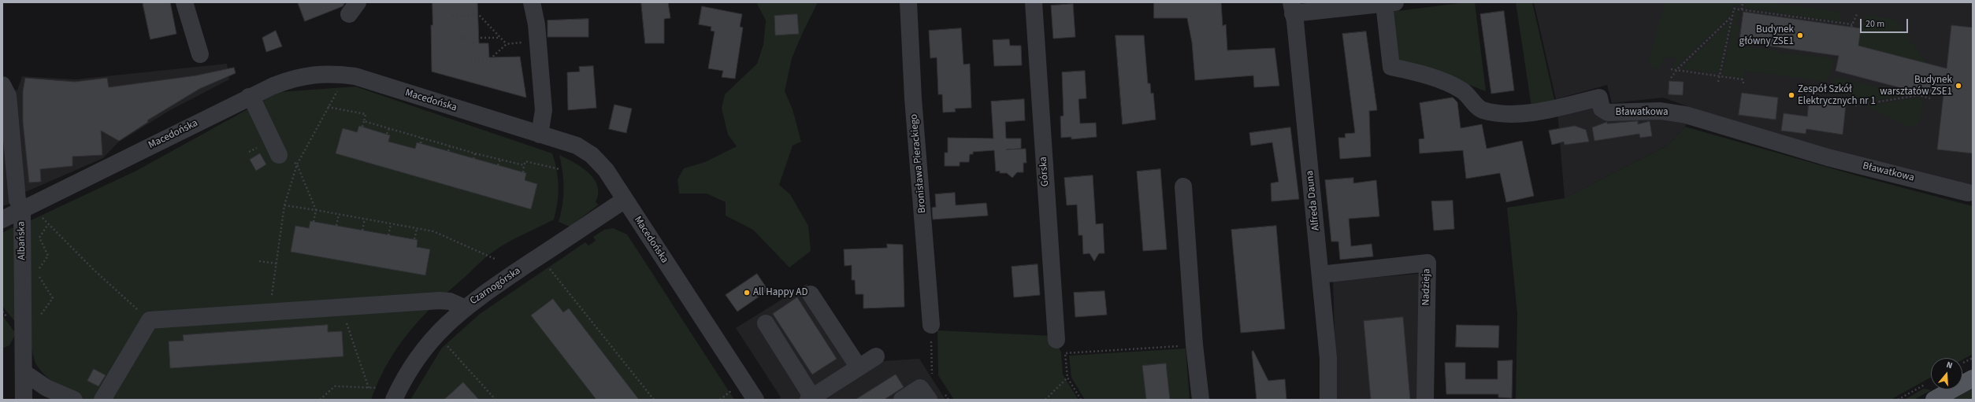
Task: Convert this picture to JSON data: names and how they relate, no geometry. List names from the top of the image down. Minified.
{"streets":{"street":["Macedońska","Bławatkowa","Bronisława Pierackiego","Górska","Alfreda Dauna","Albańska","Czarnogórska","Nadzieja"]},"crossings":[["Macedońska","Albańska"],["Macedońska","Czarnogórska"],["Alfreda Dauna","Nadzieja"]],"places":["Budynek główny ZSE1","Budynek warsztatów ZSE1","Zespół Szkół Elektrycznych nr 1","All Happy AD"],"scale_bar":"20 m","north":"top"}
